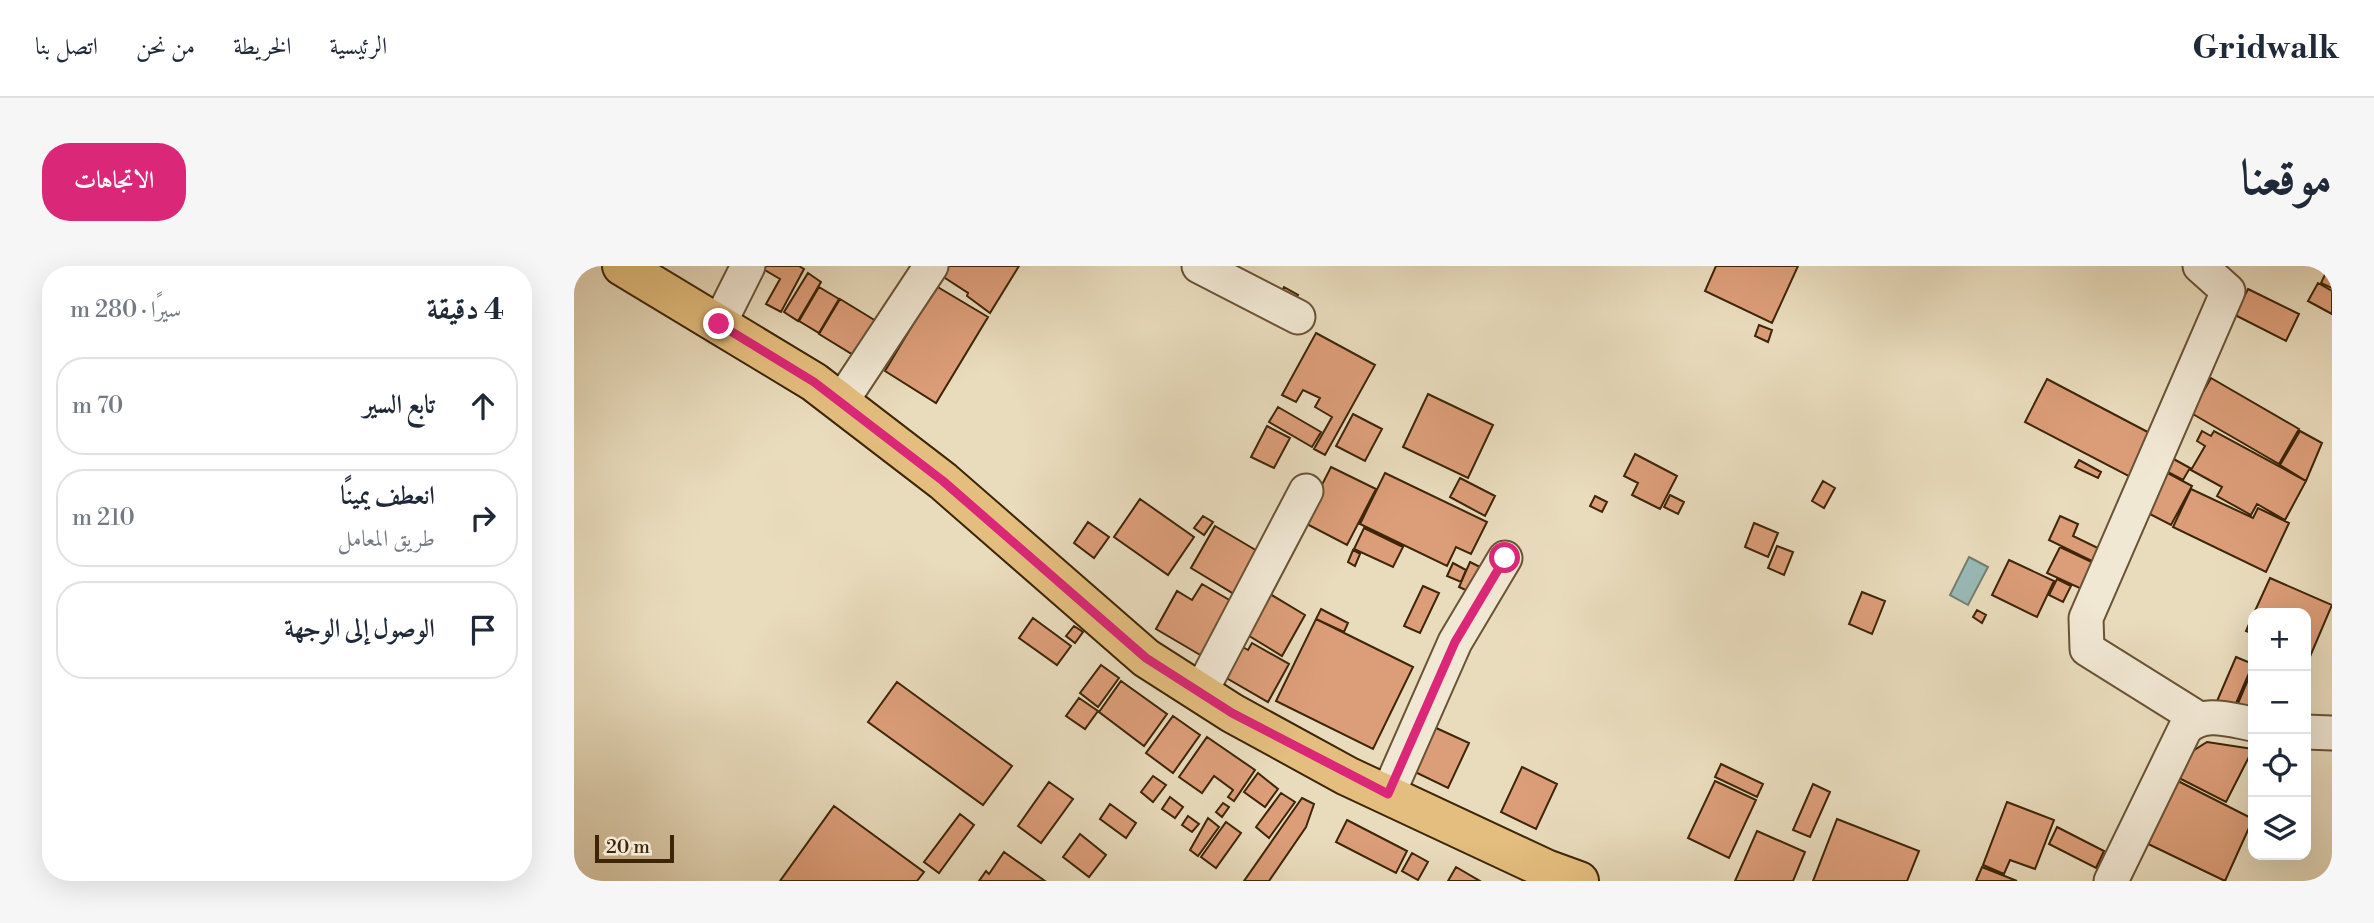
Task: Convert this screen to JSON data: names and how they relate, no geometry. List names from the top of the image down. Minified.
{"scale_bar":"20 m","page":{"header":"Gridwalk","nav":["الرئيسية","الخريطة","من نحن","اتصل بنا"],"title":"موقعنا","buttons":"الاتجاهات","heading":["4 دقيقة","سيرًا · 280 m"],"list":[["تابع السير","70 m"],["انعطف يمينًا","طريق المعامل","210 m"],"الوصول إلى الوجهة"],"map_buttons":["+","−"],"scale":"20 m"}}
